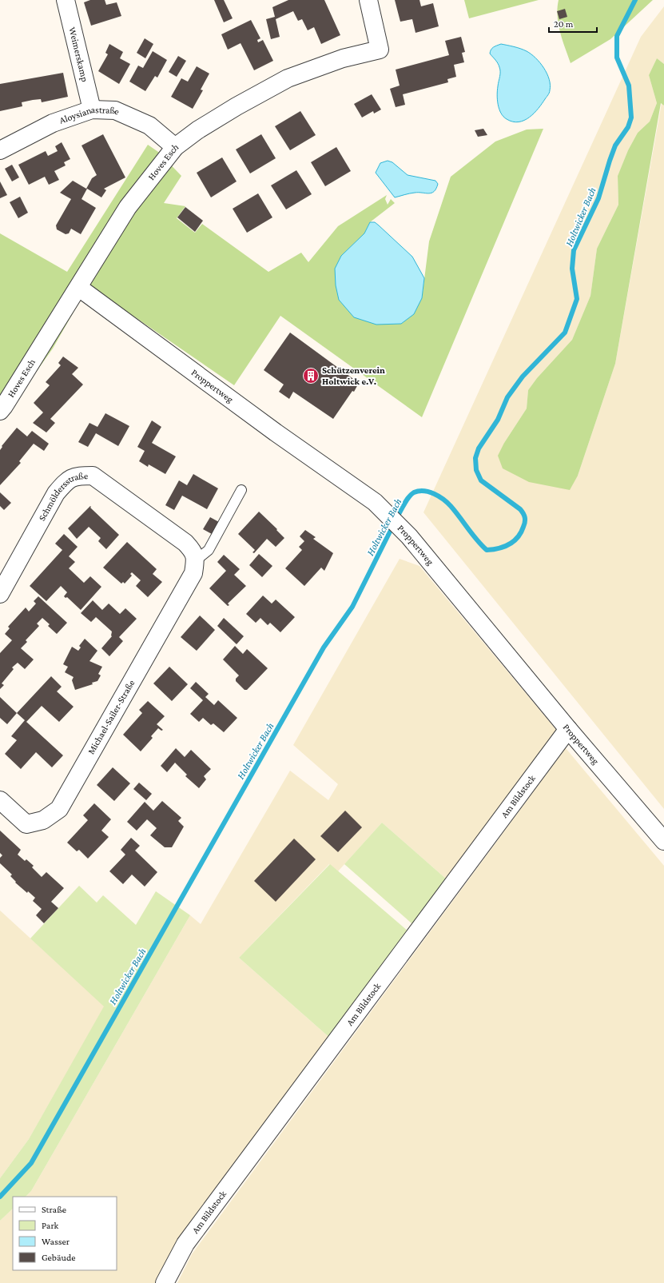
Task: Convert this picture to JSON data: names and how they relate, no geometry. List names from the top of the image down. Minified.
{"streets":{"street":["Weimerskamp","Aloysianastraße","Hoves Esch","Proppertweg","Schmöldersstraße","Michael-Sailer-Straße","Am Bildstock"]},"crossings":[["Weimerskamp","Aloysianastraße"],["Aloysianastraße","Hoves Esch"],["Hoves Esch","Proppertweg"],["Proppertweg","Am Bildstock"],["Schmöldersstraße","Michael-Sailer-Straße"]],"water":["Holtwicker Bach"],"places":{"building":["Schützenverein Holtwick e.V."]},"legend":["Straße","Park","Wasser","Gebäude"],"scale_bar":"20 m"}
